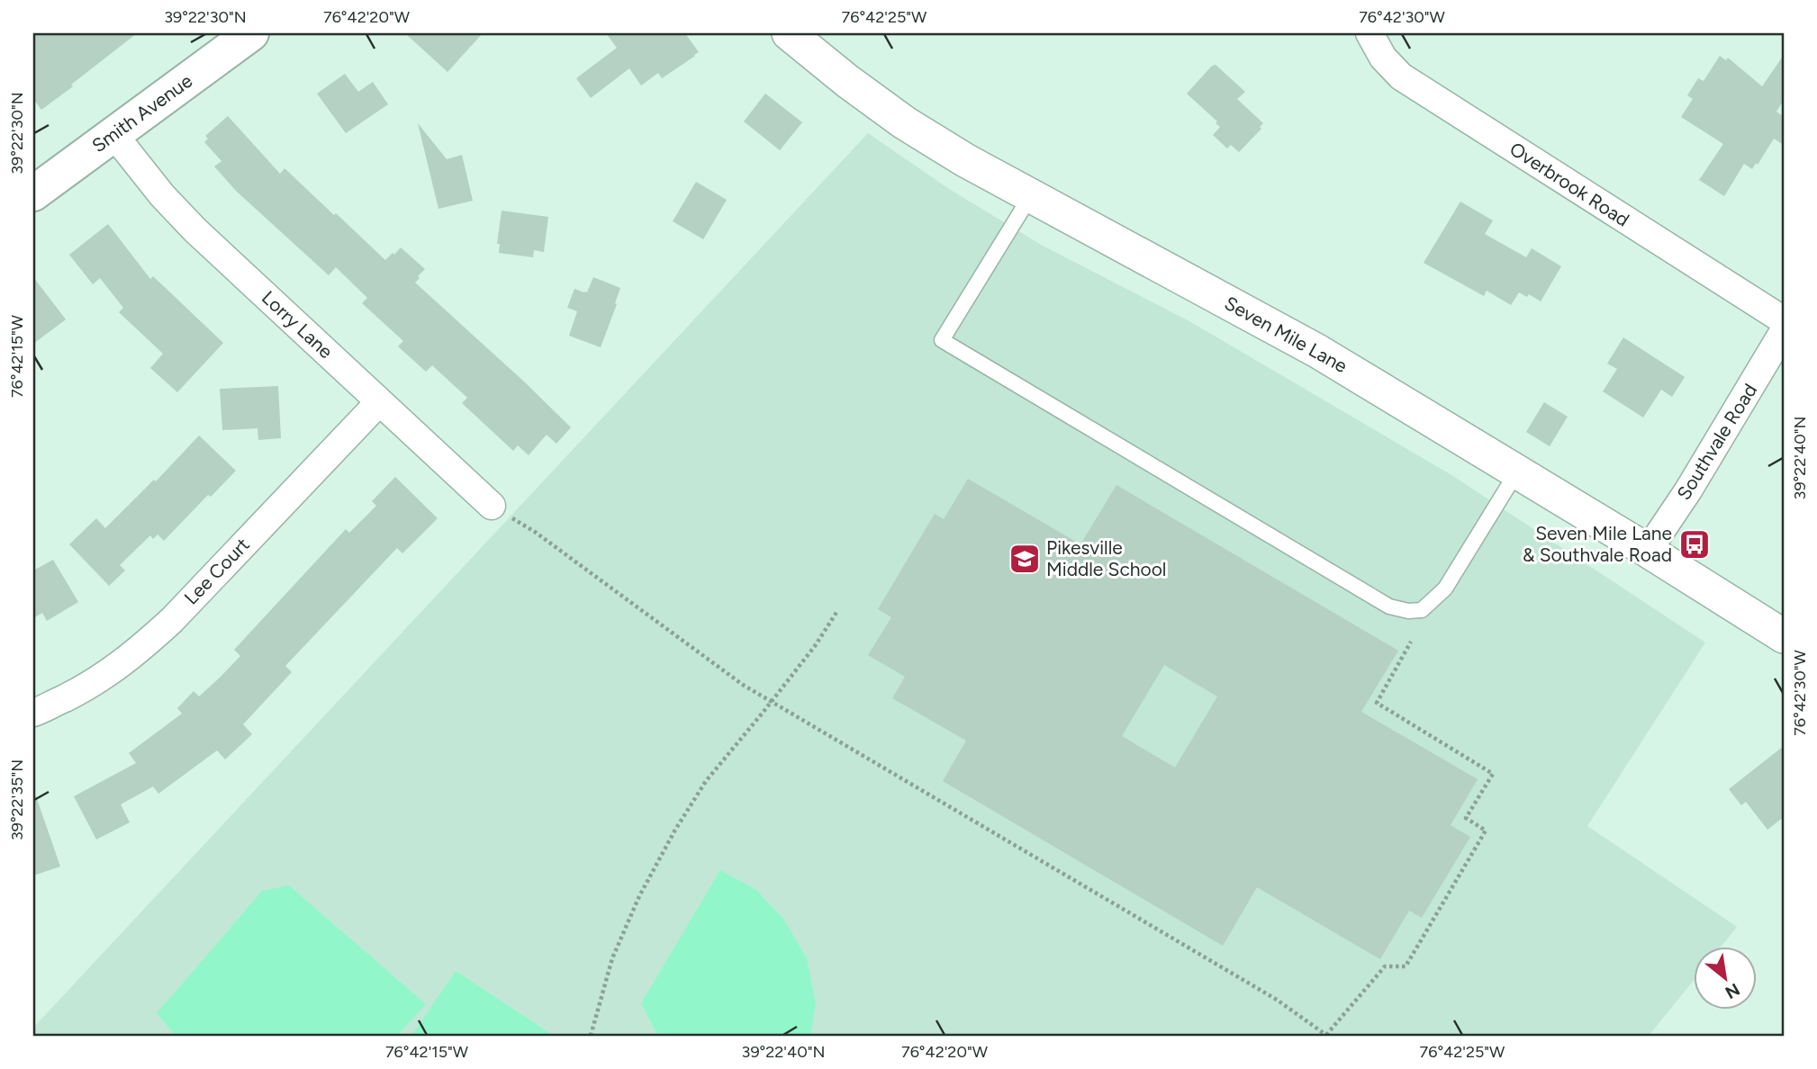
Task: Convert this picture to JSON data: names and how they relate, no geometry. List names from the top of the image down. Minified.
{"streets":{"main road":["Smith Avenue"],"street":["Overbrook Road","Lorry Lane","Seven Mile Lane","Southvale Road","Lee Court"]},"crossings":[["Smith Avenue","Lorry Lane"],["Lorry Lane","Lee Court"],["Seven Mile Lane","Southvale Road"]],"places":{"bus stop":["Seven Mile Lane & Southvale Road"],"school or university":["Pikesville Middle School"]},"north":"bottom right","coordinates":["39°22'30\"N","76°42'20\"W","76°42'25\"W","76°42'30\"W","76°42'15\"W","39°22'40\"N","39°22'35\"N"]}
